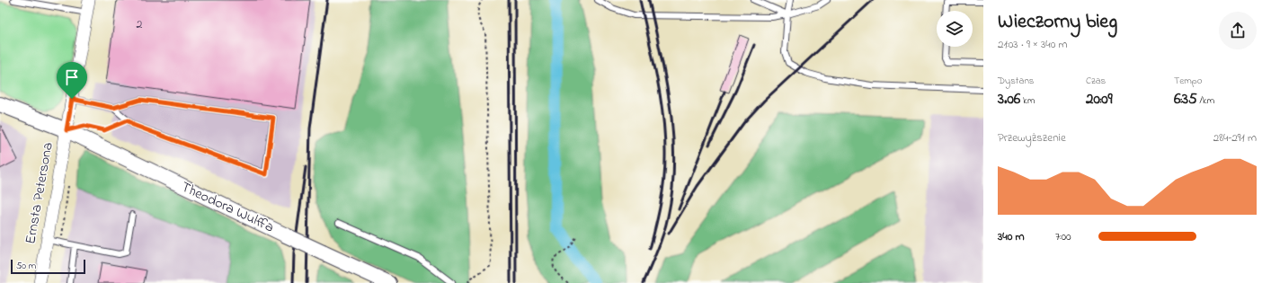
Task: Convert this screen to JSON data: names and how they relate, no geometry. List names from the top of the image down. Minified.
{"streets":{"street":["Ernsta Petersona","Theodora Wulffa"]},"crossings":[["Ernsta Petersona","Theodora Wulffa"]],"house_numbers":["2"],"scale_bar":"50 m","page":{"heading":["Wieczorny bieg","21:03 · 9 × 340 m"],"stats":[["Dystans","3.06 km"],["Czas","20:09"],["Tempo","6:35 /km"]],"chart":["Przewyższenie","284–291 m"],"list":[{"name":"340 m","note":"7:00"}],"scale":"50 m"}}
